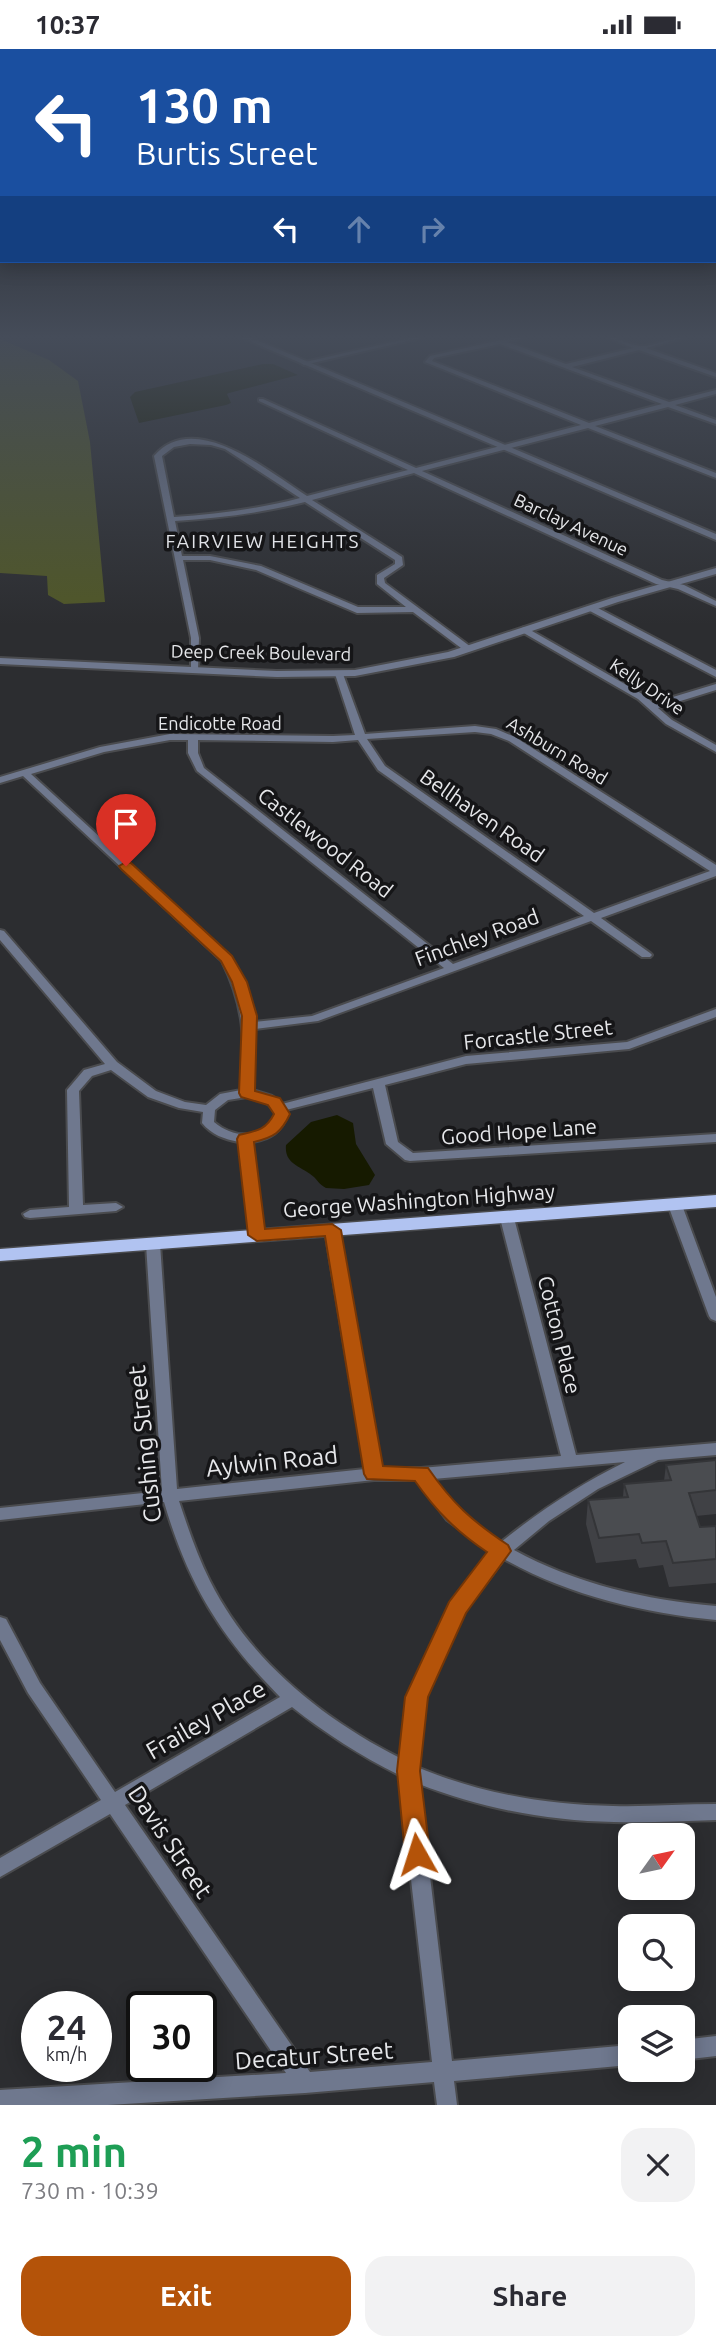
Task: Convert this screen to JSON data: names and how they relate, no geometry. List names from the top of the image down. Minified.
{"streets":{"main road":["George Washington Highway"],"street":["Barclay Avenue","Deep Creek Boulevard","Kelly Drive","Endicotte Road","Ashburn Road","Bellhaven Road","Castlewood Road","Finchley Road","Forcastle Street","Good Hope Lane","Cotton Place","Cushing Street","Aylwin Road","Frailey Place","Davis Street","Decatur Street"]},"crossings":[["Barclay Avenue","Deep Creek Boulevard"],["Deep Creek Boulevard","Kelly Drive"],["Deep Creek Boulevard","Bellhaven Road"],["Endicotte Road","Ashburn Road"],["Endicotte Road","Bellhaven Road"],["Endicotte Road","Castlewood Road"],["Ashburn Road","Bellhaven Road"],["Ashburn Road","Finchley Road"],["Bellhaven Road","Finchley Road"],["Castlewood Road","Finchley Road"],["Forcastle Street","Good Hope Lane"],["George Washington Highway","Cotton Place"],["George Washington Highway","Cushing Street"],["Cotton Place","Aylwin Road"],["Cushing Street","Aylwin Road"],["Cushing Street","Frailey Place"],["Frailey Place","Davis Street"],["Davis Street","Decatur Street"]],"districts":["FAIRVIEW HEIGHTS"],"north":"top right","page":{"status":"10:37","turn":["130 m","Burtis Street"],"speed":"24 km/h","limit":"30","heading":["2 min","730 m · 10:39"],"buttons":["Exit","Share"]}}
